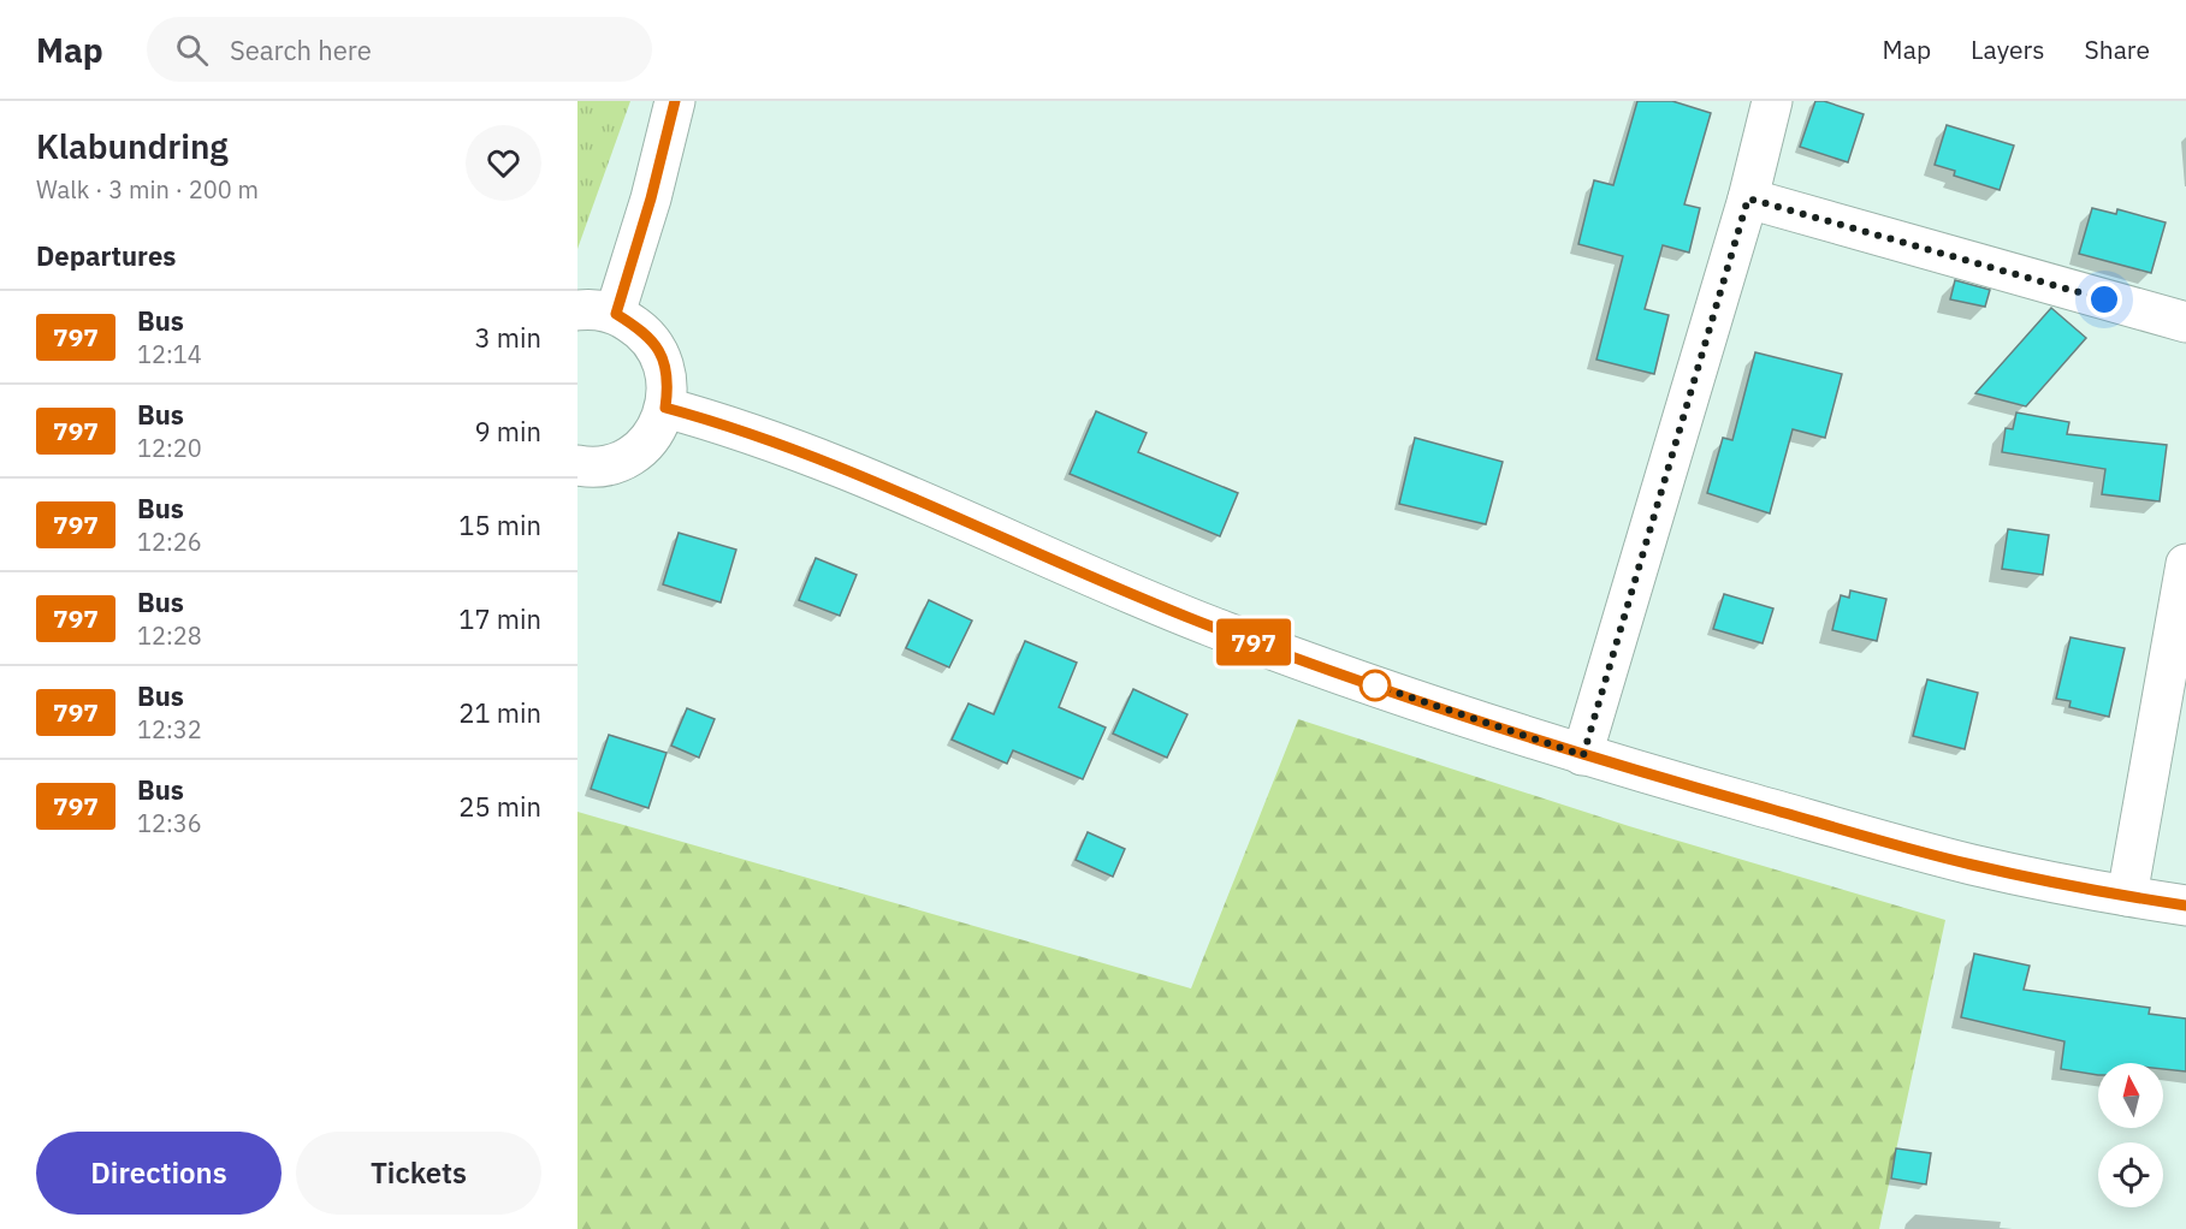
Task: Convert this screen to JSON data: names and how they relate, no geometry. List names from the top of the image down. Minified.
{"lines":["bus line 797"],"north":"top","page":{"header":"Map","search":"Search here","nav":["Map","Layers","Share"],"heading":[["Klabundring","Walk · 3 min · 200 m"],"Departures"],"on_map":"797","list":[{"mark":"797","name":"Bus","note":"12:14","value":"3 min"},{"mark":"797","name":"Bus","note":"12:20","value":"9 min"},{"mark":"797","name":"Bus","note":"12:26","value":"15 min"},{"mark":"797","name":"Bus","note":"12:28","value":"17 min"},{"mark":"797","name":"Bus","note":"12:32","value":"21 min"},{"mark":"797","name":"Bus","note":"12:36","value":"25 min"}],"buttons":["Directions","Tickets"]}}
